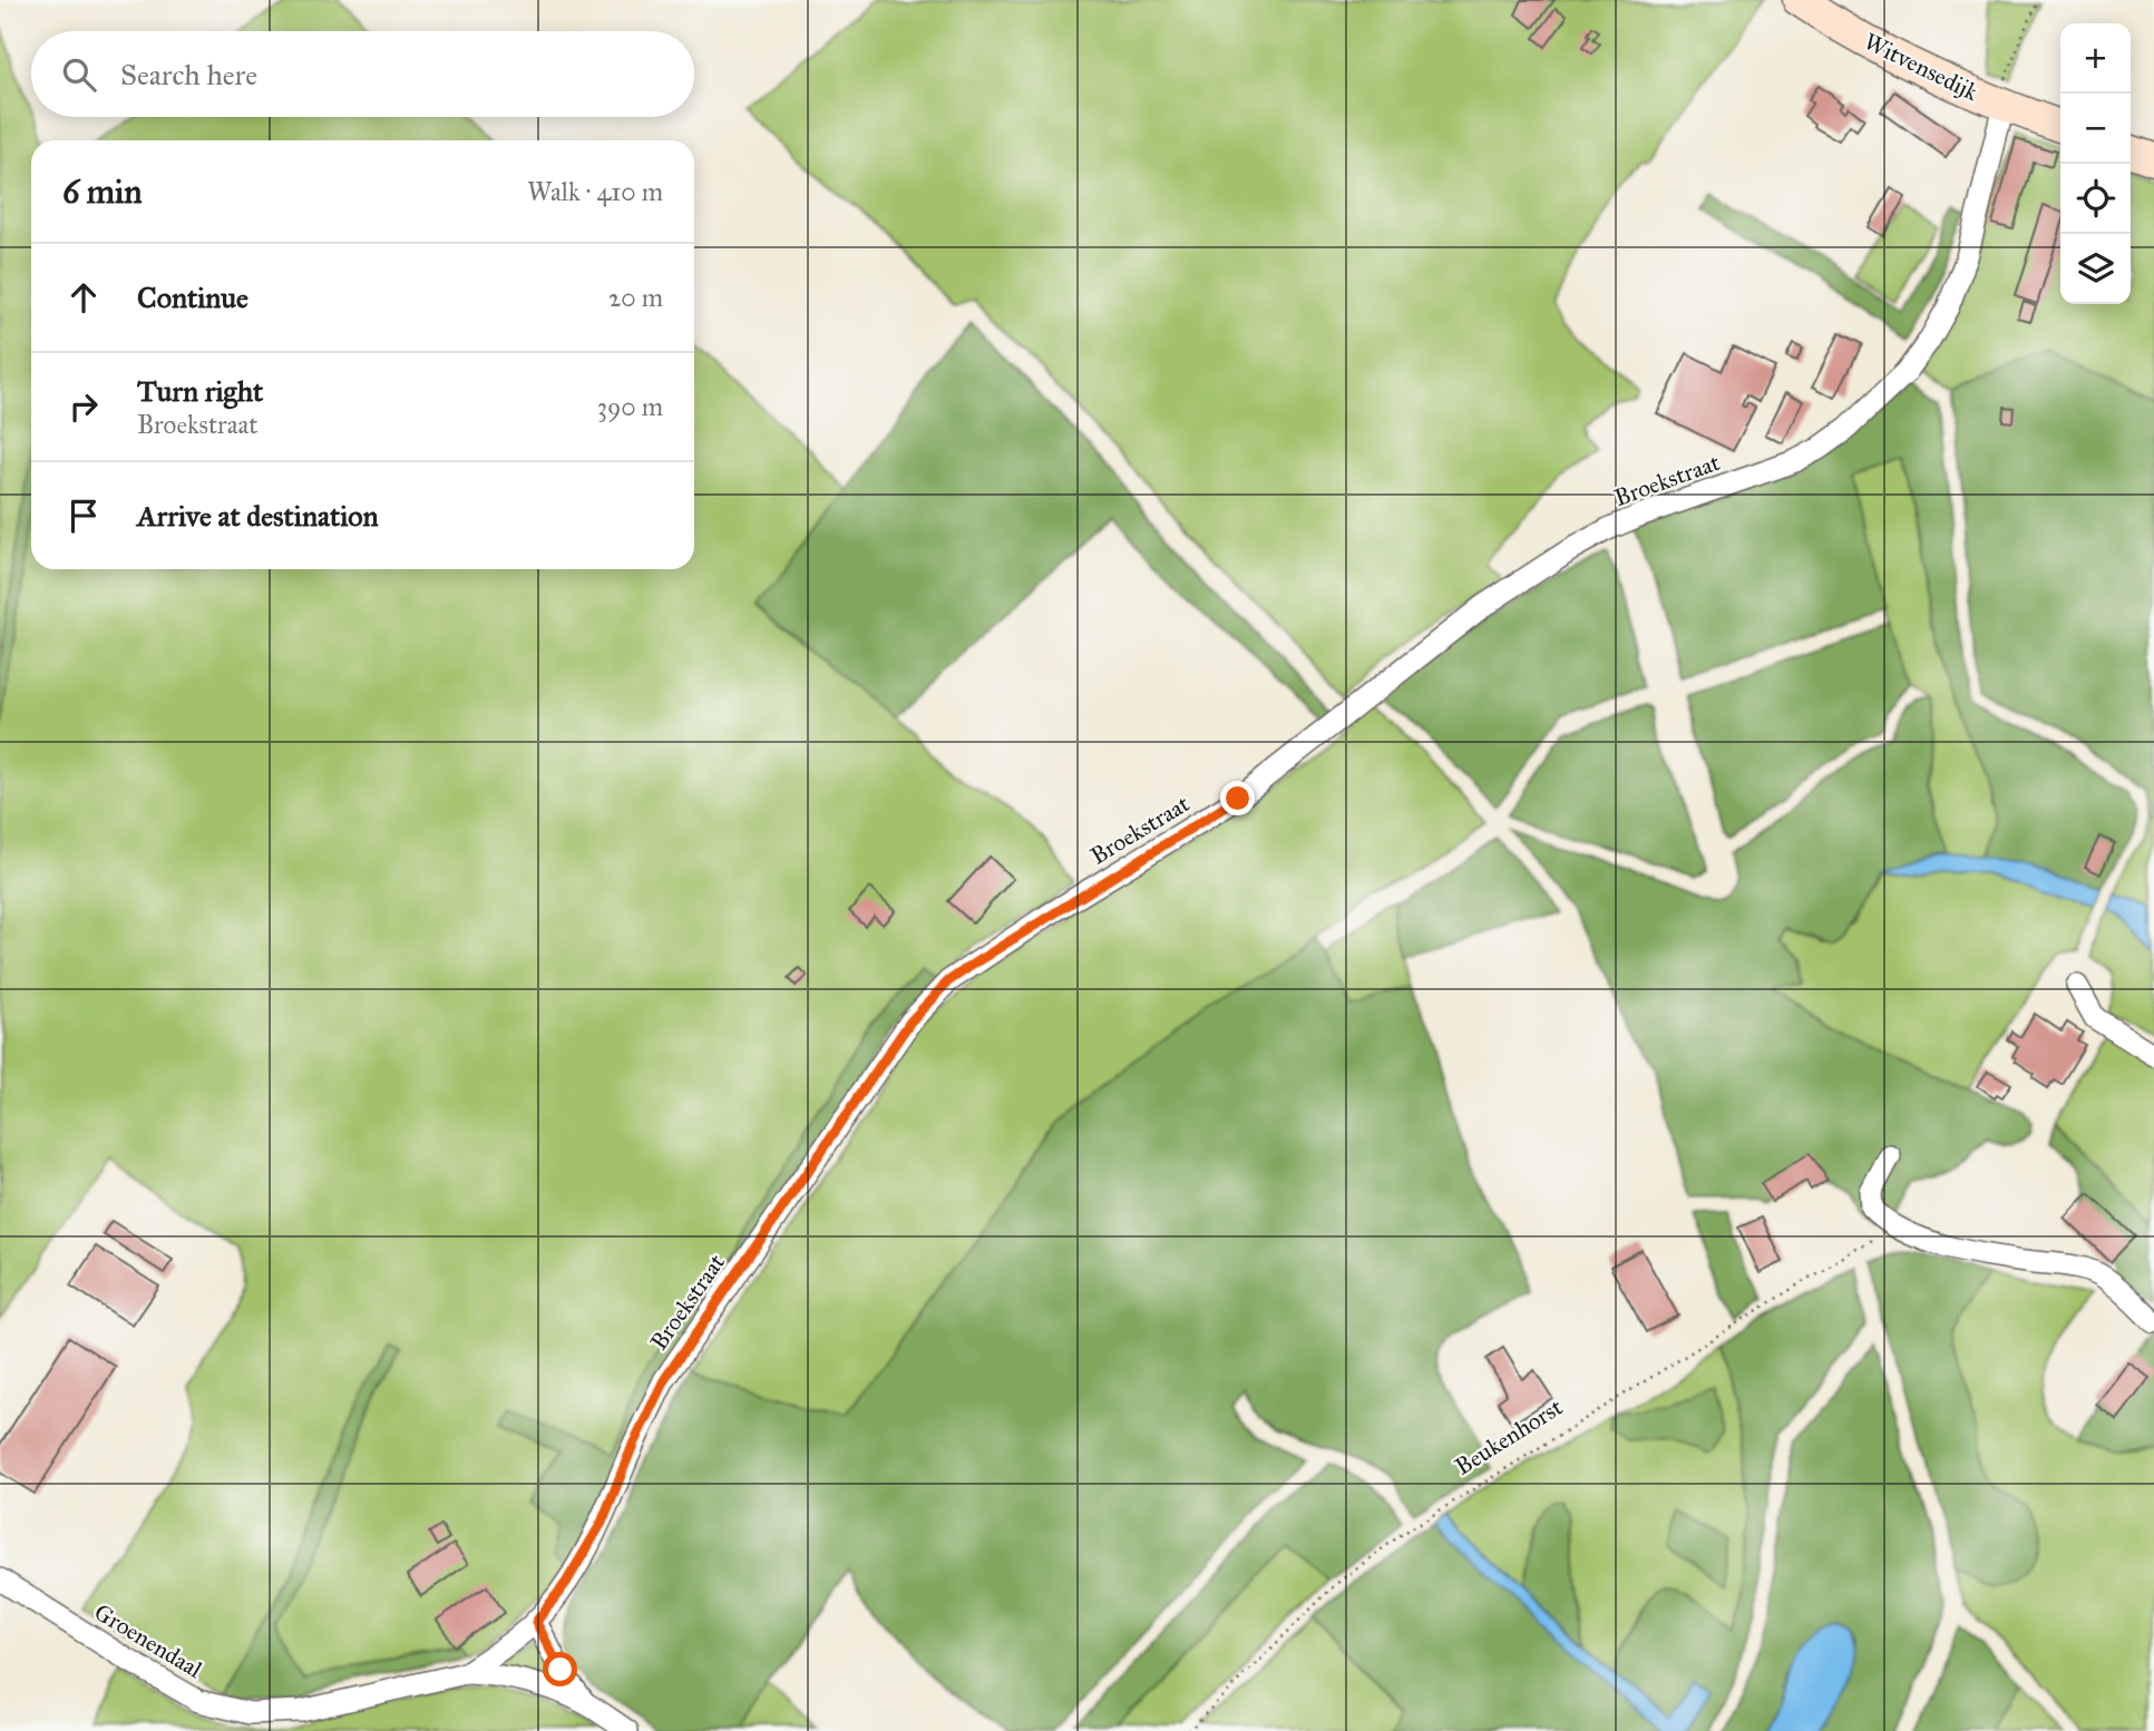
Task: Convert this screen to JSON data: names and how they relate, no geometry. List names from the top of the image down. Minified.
{"streets":{"street":["Witvensedijk","Broekstraat","Groenendaal"],"path":["Beukenhorst"]},"crossings":[["Witvensedijk","Broekstraat"],["Broekstraat","Groenendaal"]],"page":{"map_buttons":["+","−"],"search":"Search here","heading":["6 min","Walk · 410 m"],"list":[["Continue","20 m"],["Turn right","Broekstraat","390 m"],"Arrive at destination"]}}
